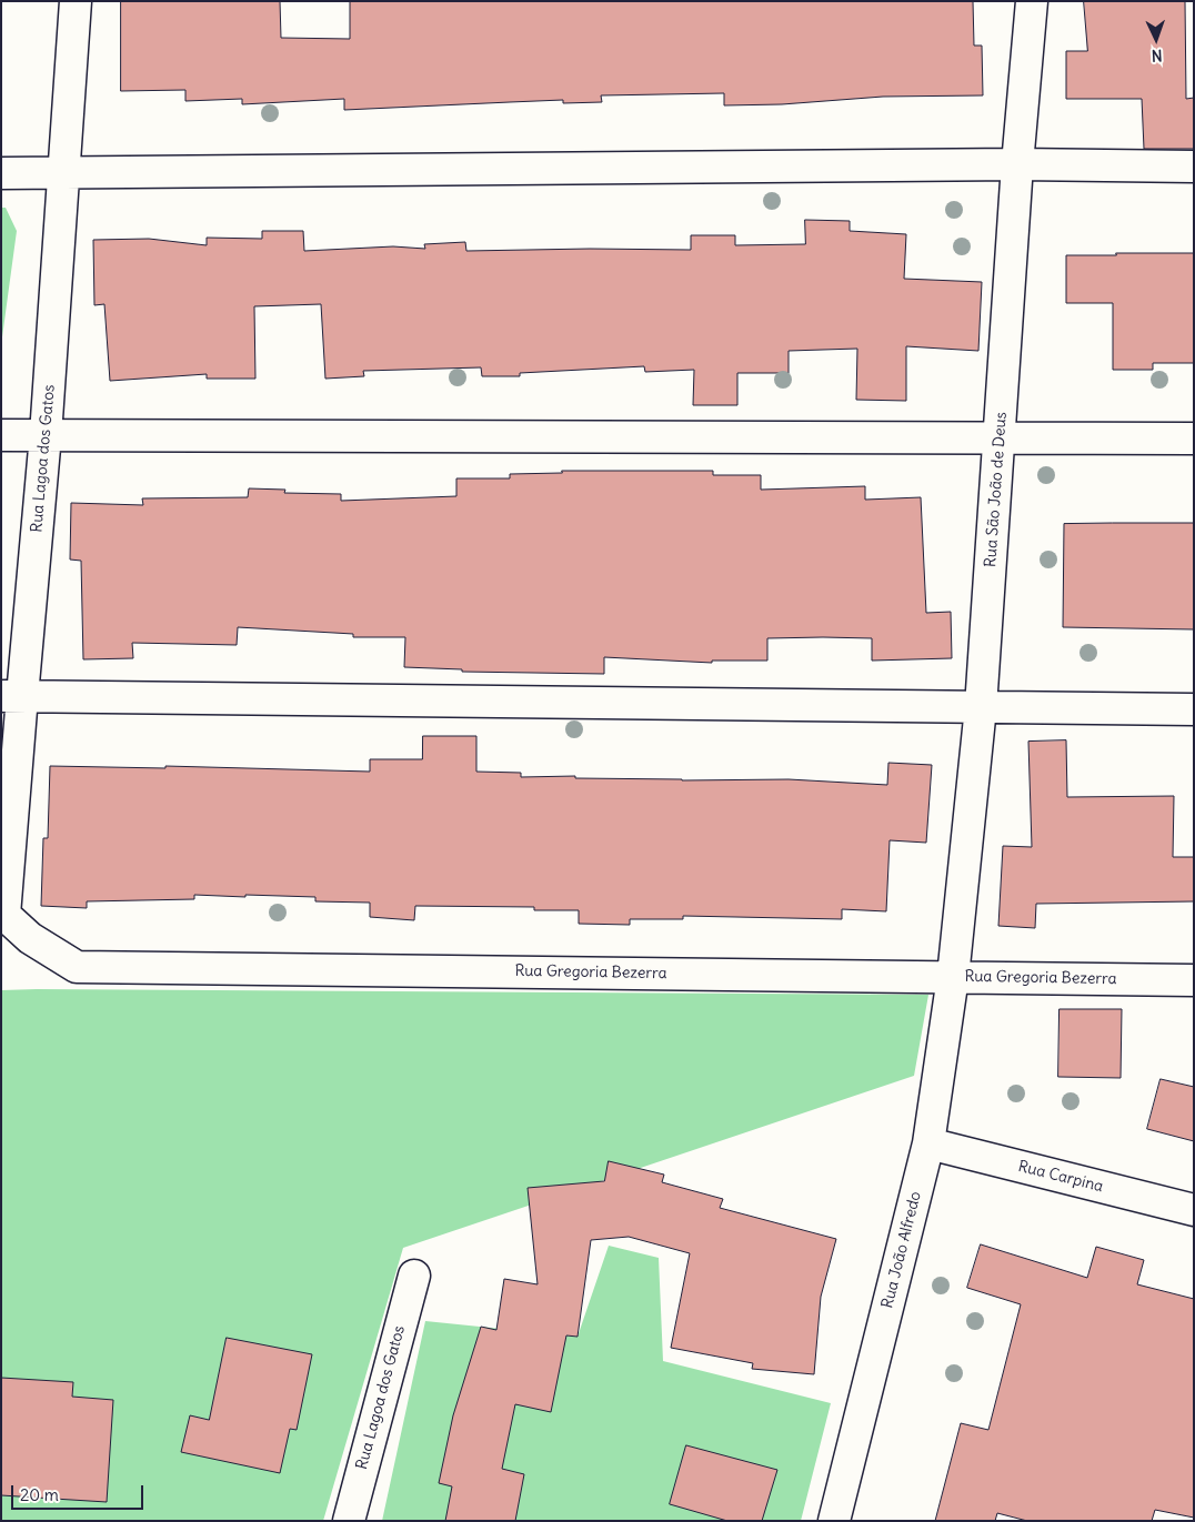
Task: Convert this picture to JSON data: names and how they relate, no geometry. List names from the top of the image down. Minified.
{"streets":{"street":["Rua Lagoa dos Gatos","Rua São João de Deus","Rua Gregoria Bezerra","Rua Carpina","Rua João Alfredo"]},"crossings":[["Rua Lagoa dos Gatos","Rua Gregoria Bezerra"],["Rua São João de Deus","Rua Gregoria Bezerra"],["Rua São João de Deus","Rua João Alfredo"],["Rua Gregoria Bezerra","Rua João Alfredo"],["Rua Carpina","Rua João Alfredo"]],"scale_bar":"20 m","north":"bottom"}
